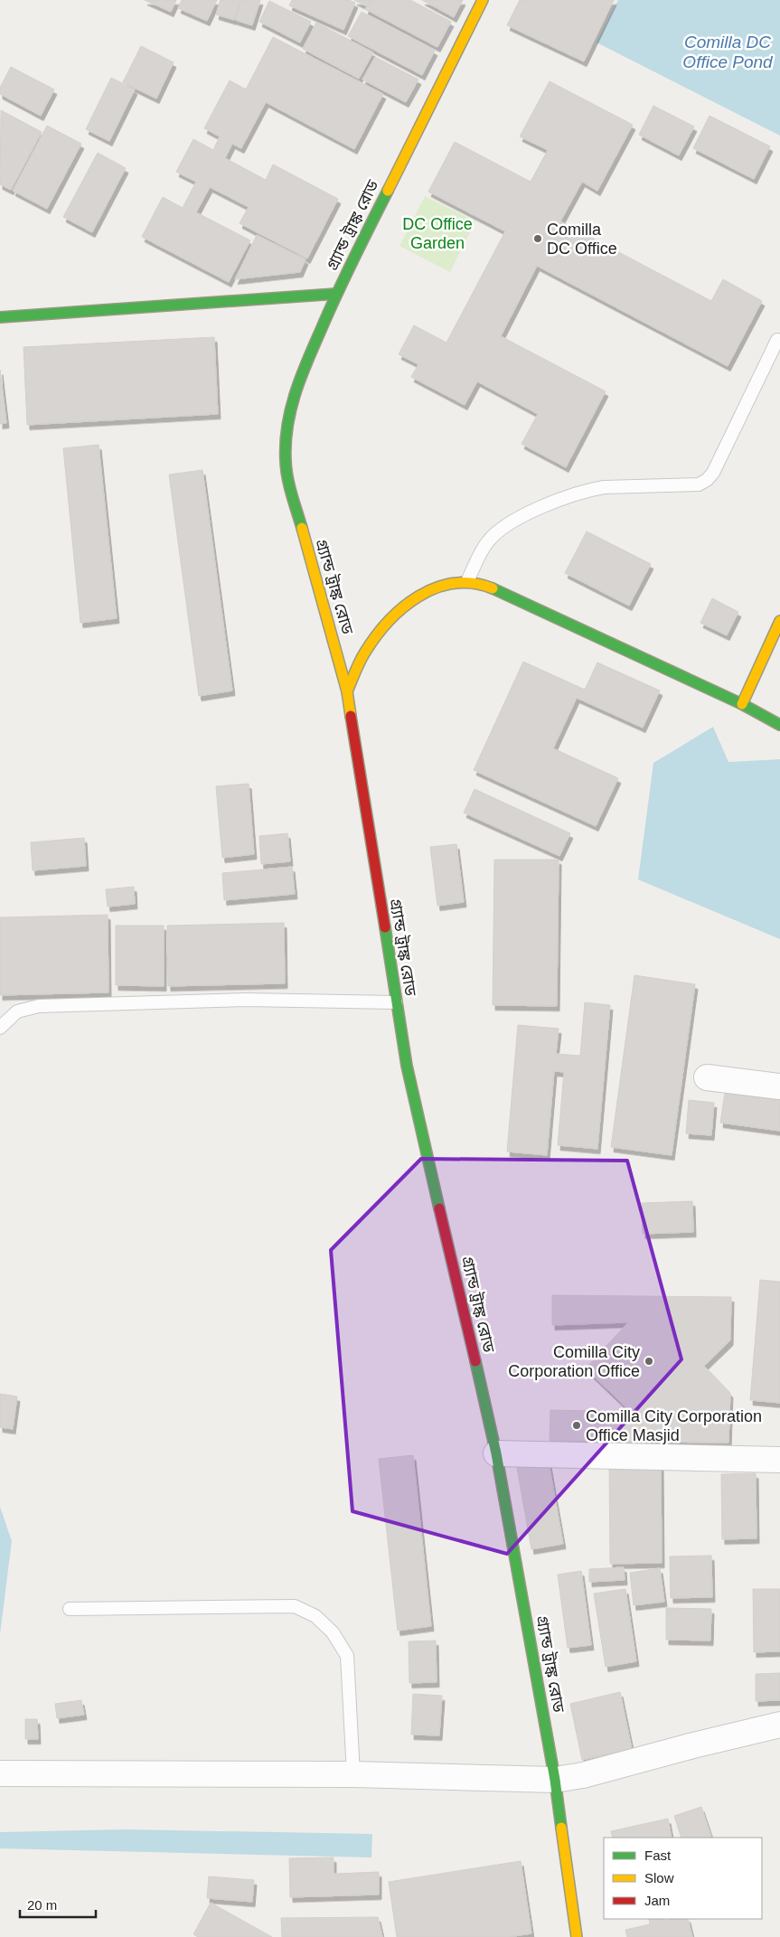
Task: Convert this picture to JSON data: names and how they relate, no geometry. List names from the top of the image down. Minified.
{"streets":{"main road":["গ্র্যান্ড ট্রাঙ্ক রোড"]},"water":["Comilla DC Office Pond"],"parks":["DC Office Garden"],"places":["Comilla DC Office","Comilla City Corporation Office","Comilla City Corporation Office Masjid"],"legend":["Fast","Slow","Jam"],"scale_bar":"20 m"}
